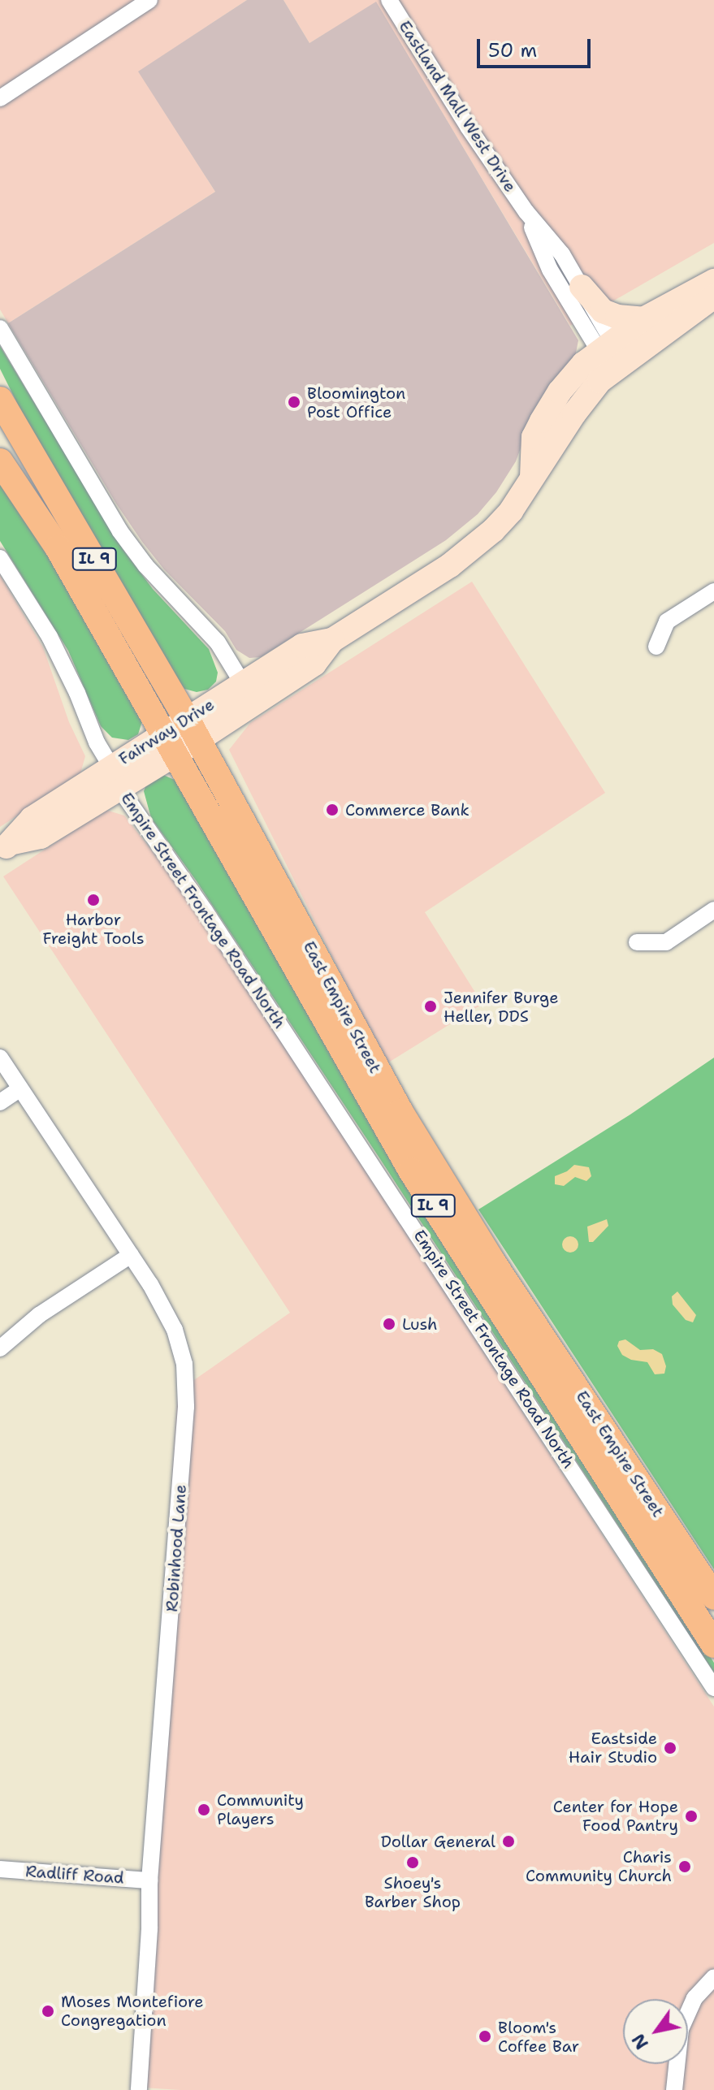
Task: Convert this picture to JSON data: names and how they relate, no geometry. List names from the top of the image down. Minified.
{"streets":{"main road":["IL 9","Fairway Drive","East Empire Street"],"street":["Eastland Mall West Drive","Empire Street Frontage Road North","Robinhood Lane","Radliff Road"]},"crossings":[["Eastland Mall West Drive","Fairway Drive"],["Fairway Drive","Empire Street Frontage Road North"],["Fairway Drive","East Empire Street"],["Robinhood Lane","Radliff Road"]],"places":["Bloomington Post Office","Commerce Bank","Harbor Freight Tools","Jennifer Burge Heller, DDS","Lush","Eastside Hair Studio","Community Players","Center for Hope Food Pantry","Dollar General","Shoey's Barber Shop","Charis Community Church","Moses Montefiore Congregation","Bloom's Coffee Bar"],"scale_bar":"50 m","north":"bottom left"}
